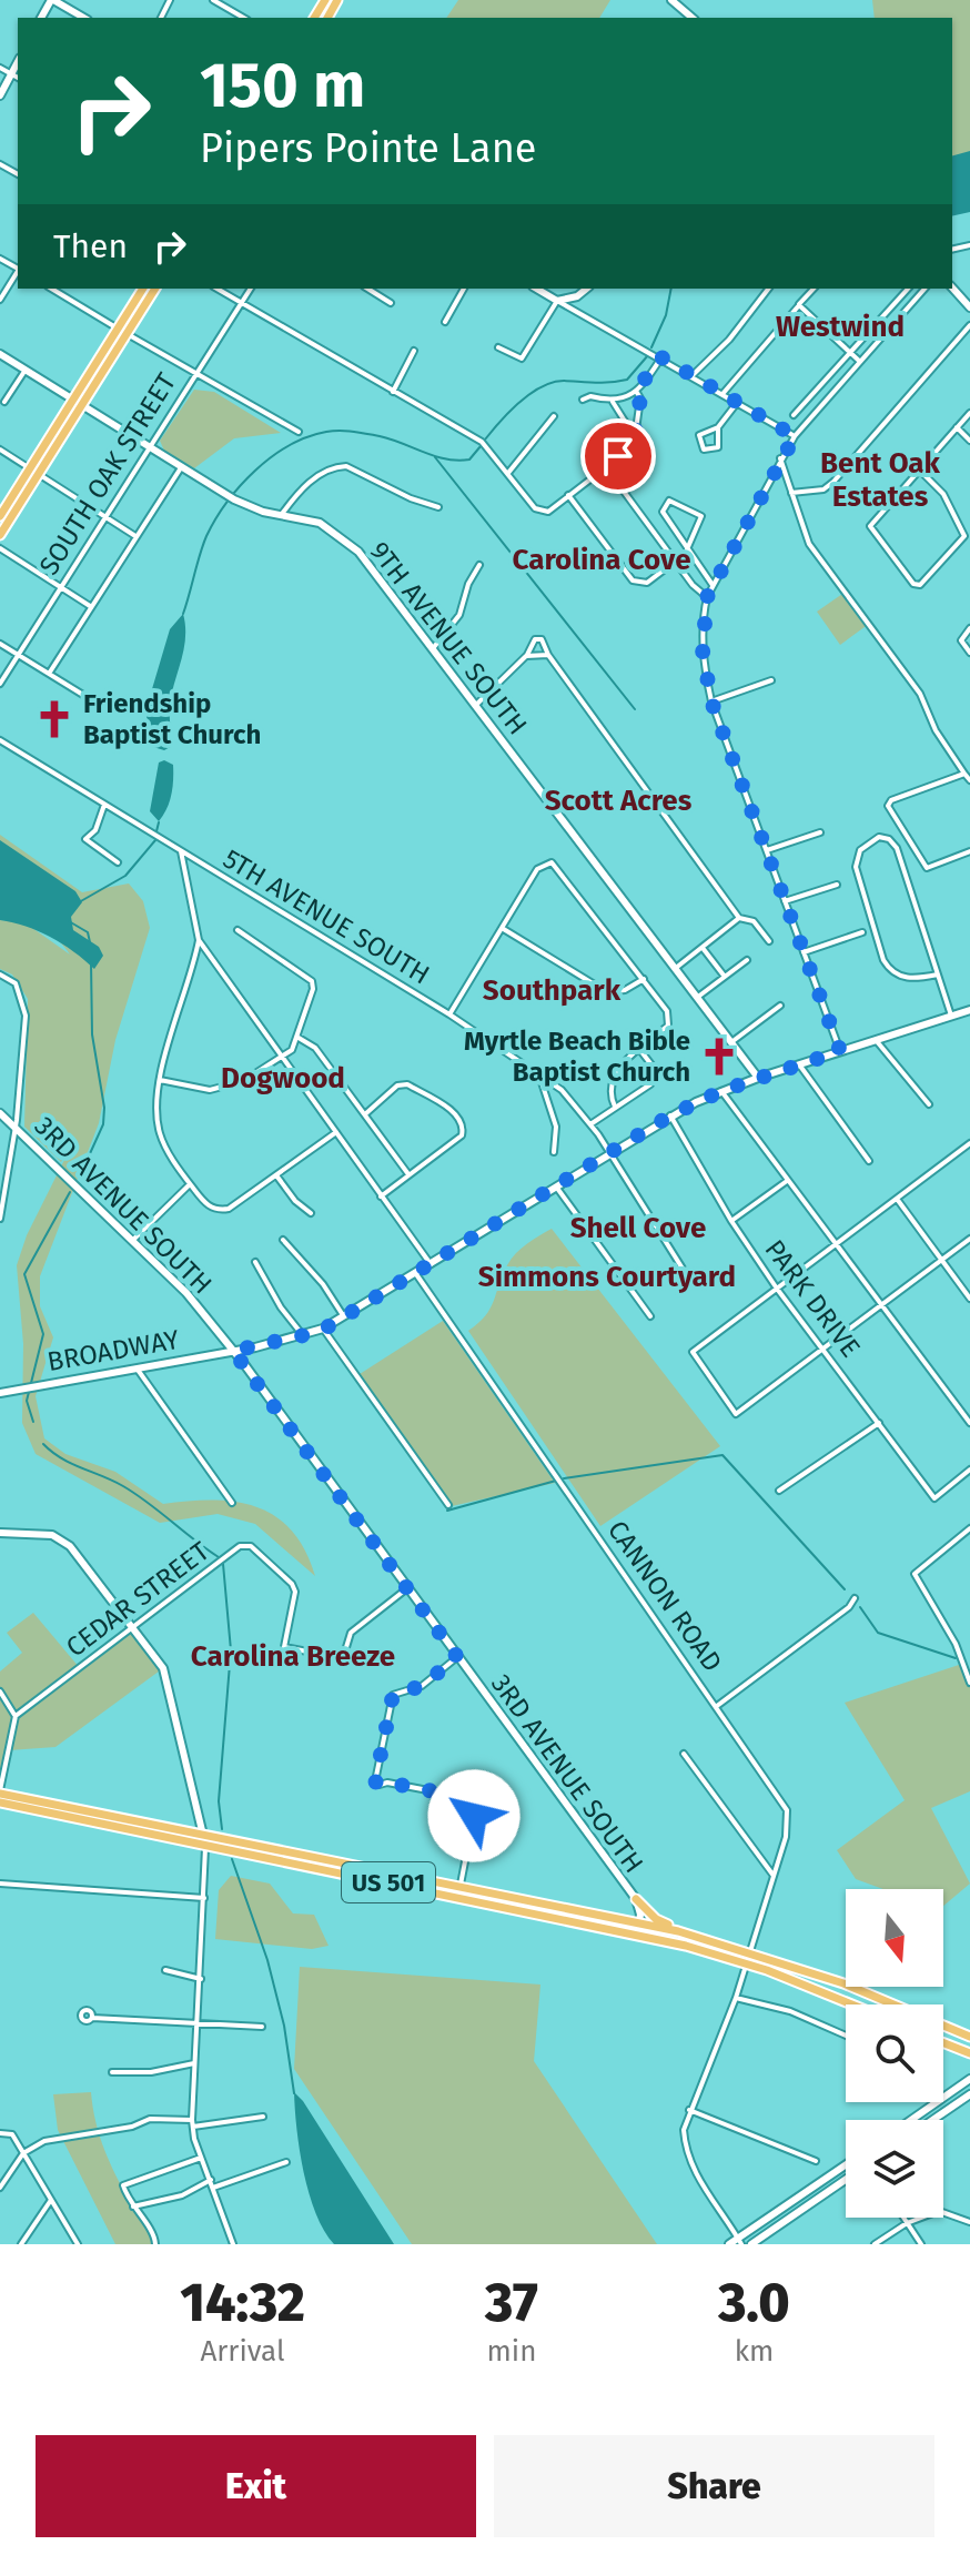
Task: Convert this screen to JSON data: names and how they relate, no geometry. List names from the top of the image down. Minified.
{"streets":{"main road":["9TH AVENUE SOUTH","3RD AVENUE SOUTH","BROADWAY","US 501"],"street":["SOUTH OAK STREET","5TH AVENUE SOUTH","PARK DRIVE","CANNON ROAD","CEDAR STREET"]},"crossings":[["SOUTH OAK STREET","9TH AVENUE SOUTH"],["9TH AVENUE SOUTH","BROADWAY"],["5TH AVENUE SOUTH","BROADWAY"],["3RD AVENUE SOUTH","BROADWAY"],["3RD AVENUE SOUTH","CEDAR STREET"],["3RD AVENUE SOUTH","US 501"],["PARK DRIVE","BROADWAY"],["BROADWAY","CANNON ROAD"],["CANNON ROAD","US 501"]],"districts":["Westwind","Bent Oak Estates","Carolina Cove","Scott Acres","Southpark","Dogwood","Shell Cove","Simmons Courtyard","Carolina Breeze"],"places":{"church":["Friendship Baptist Church","Myrtle Beach Bible Baptist Church"]},"north":"bottom","page":{"turn":["150 m","Pipers Pointe Lane"],"then":"Then","eta":["14:32","Arrival","37","min","3.0","km"],"buttons":["Exit","Share"]}}
